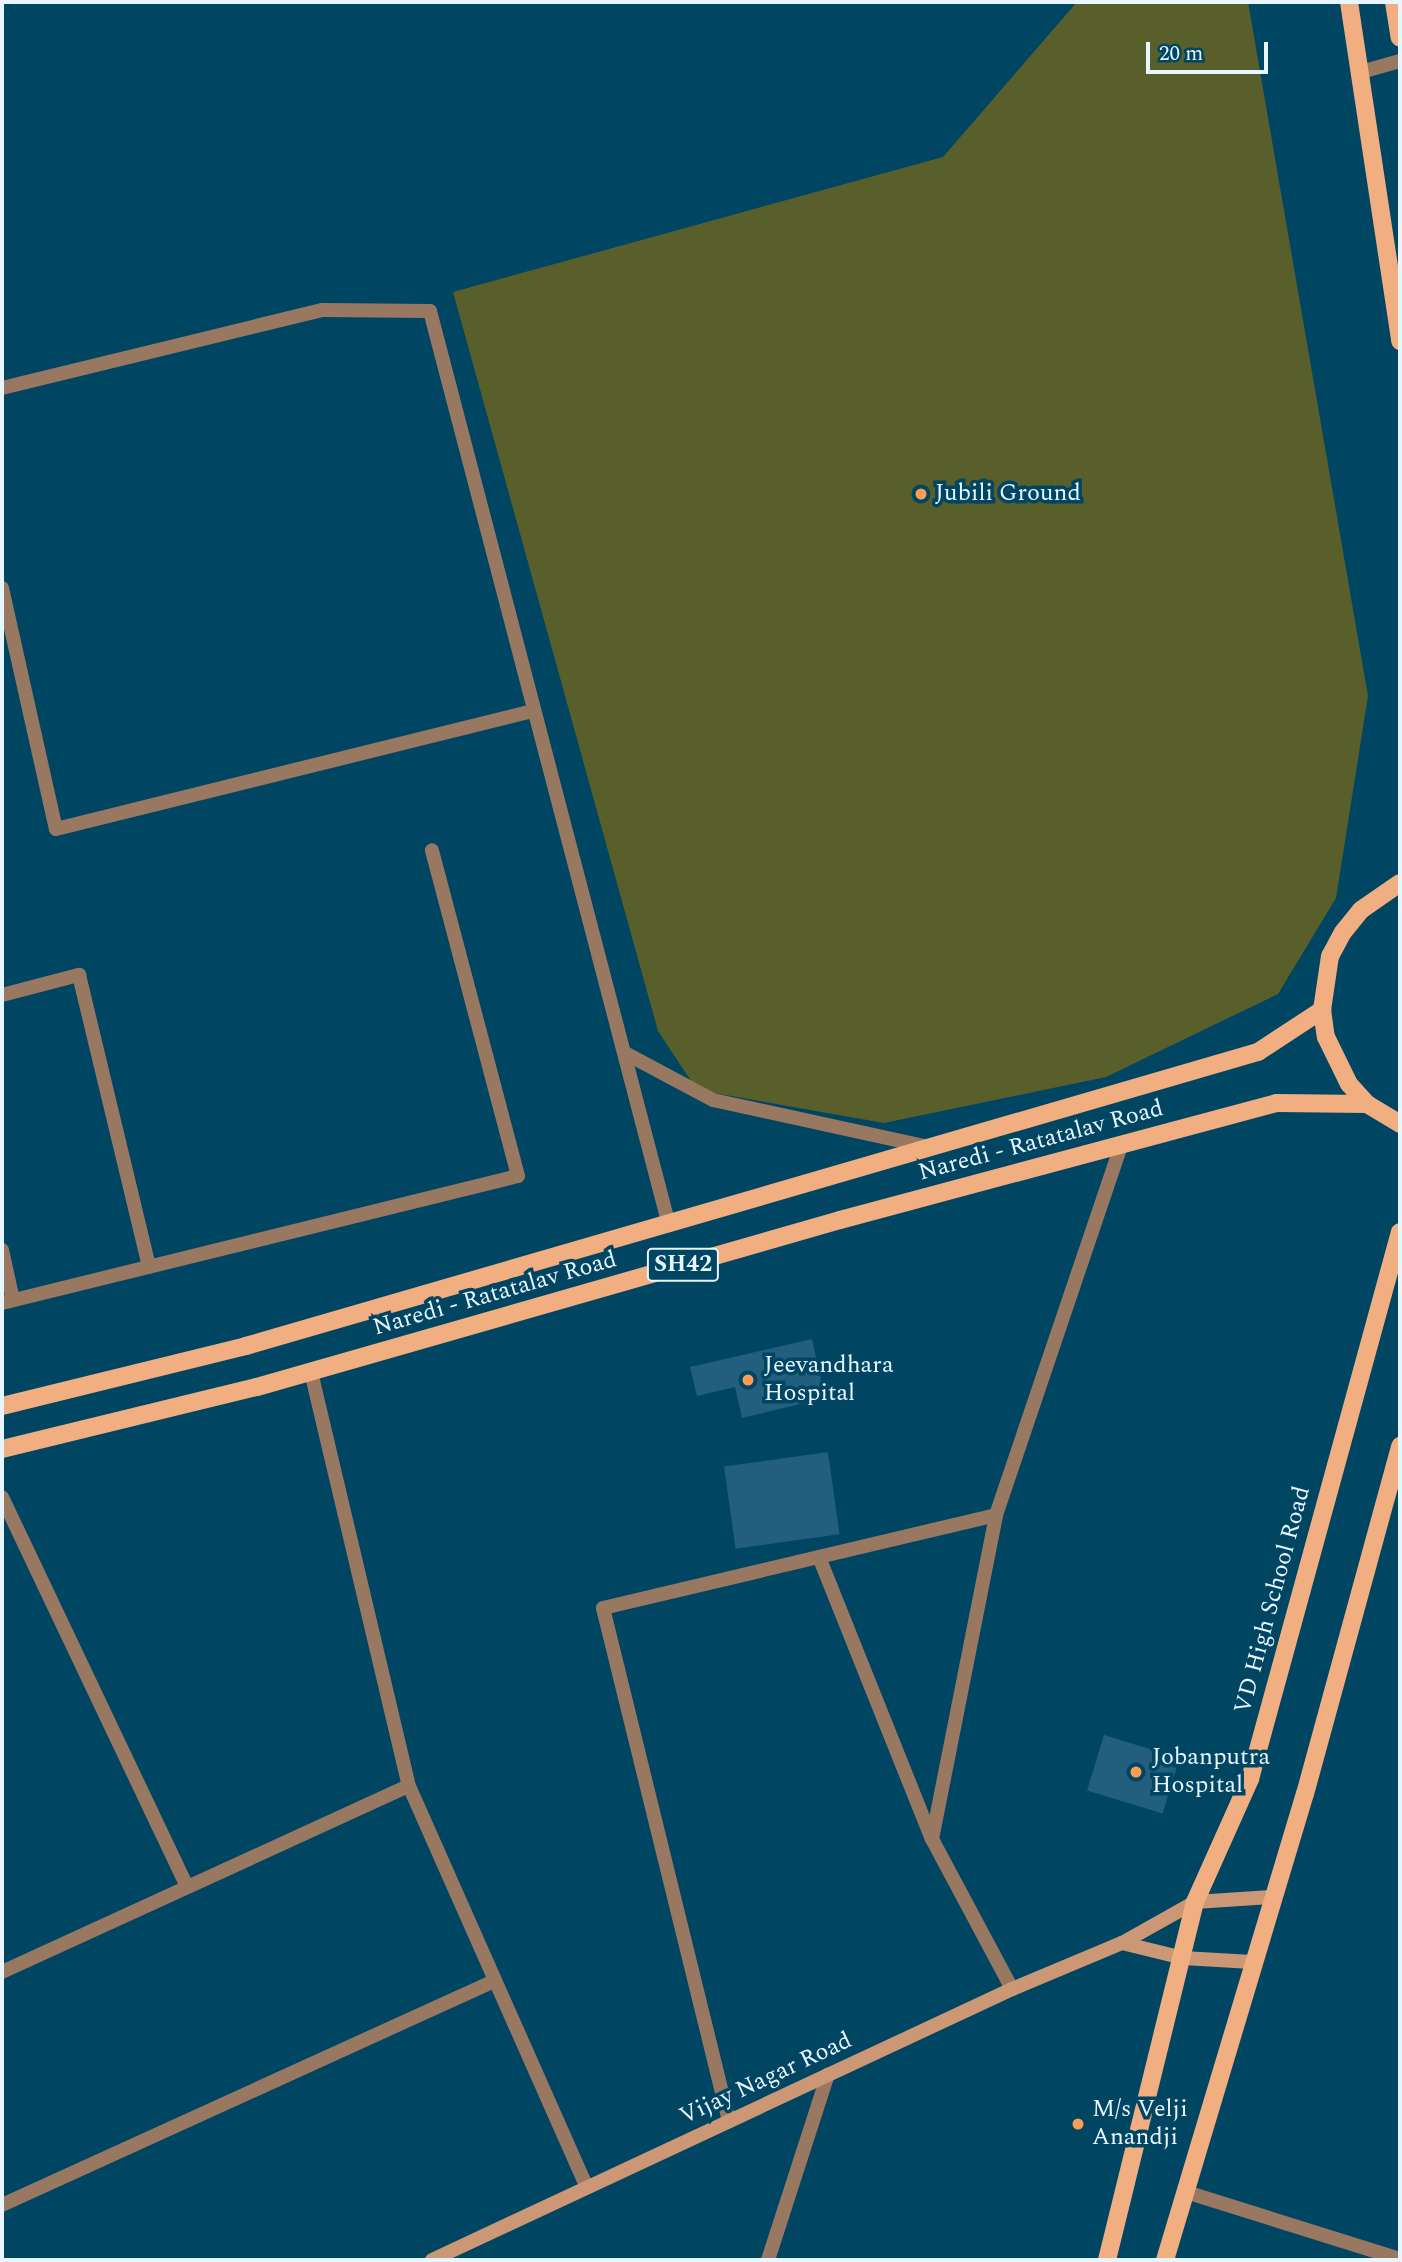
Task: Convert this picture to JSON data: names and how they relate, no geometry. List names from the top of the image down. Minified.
{"streets":{"main road":["Naredi - Ratatalav Road","SH42","VD High School Road"],"street":["Vijay Nagar Road"]},"crossings":[["VD High School Road","Vijay Nagar Road"]],"places":["Jubili Ground","Jeevandhara Hospital","Jobanputra Hospital","M/s Velji Anandji"],"scale_bar":"20 m"}
